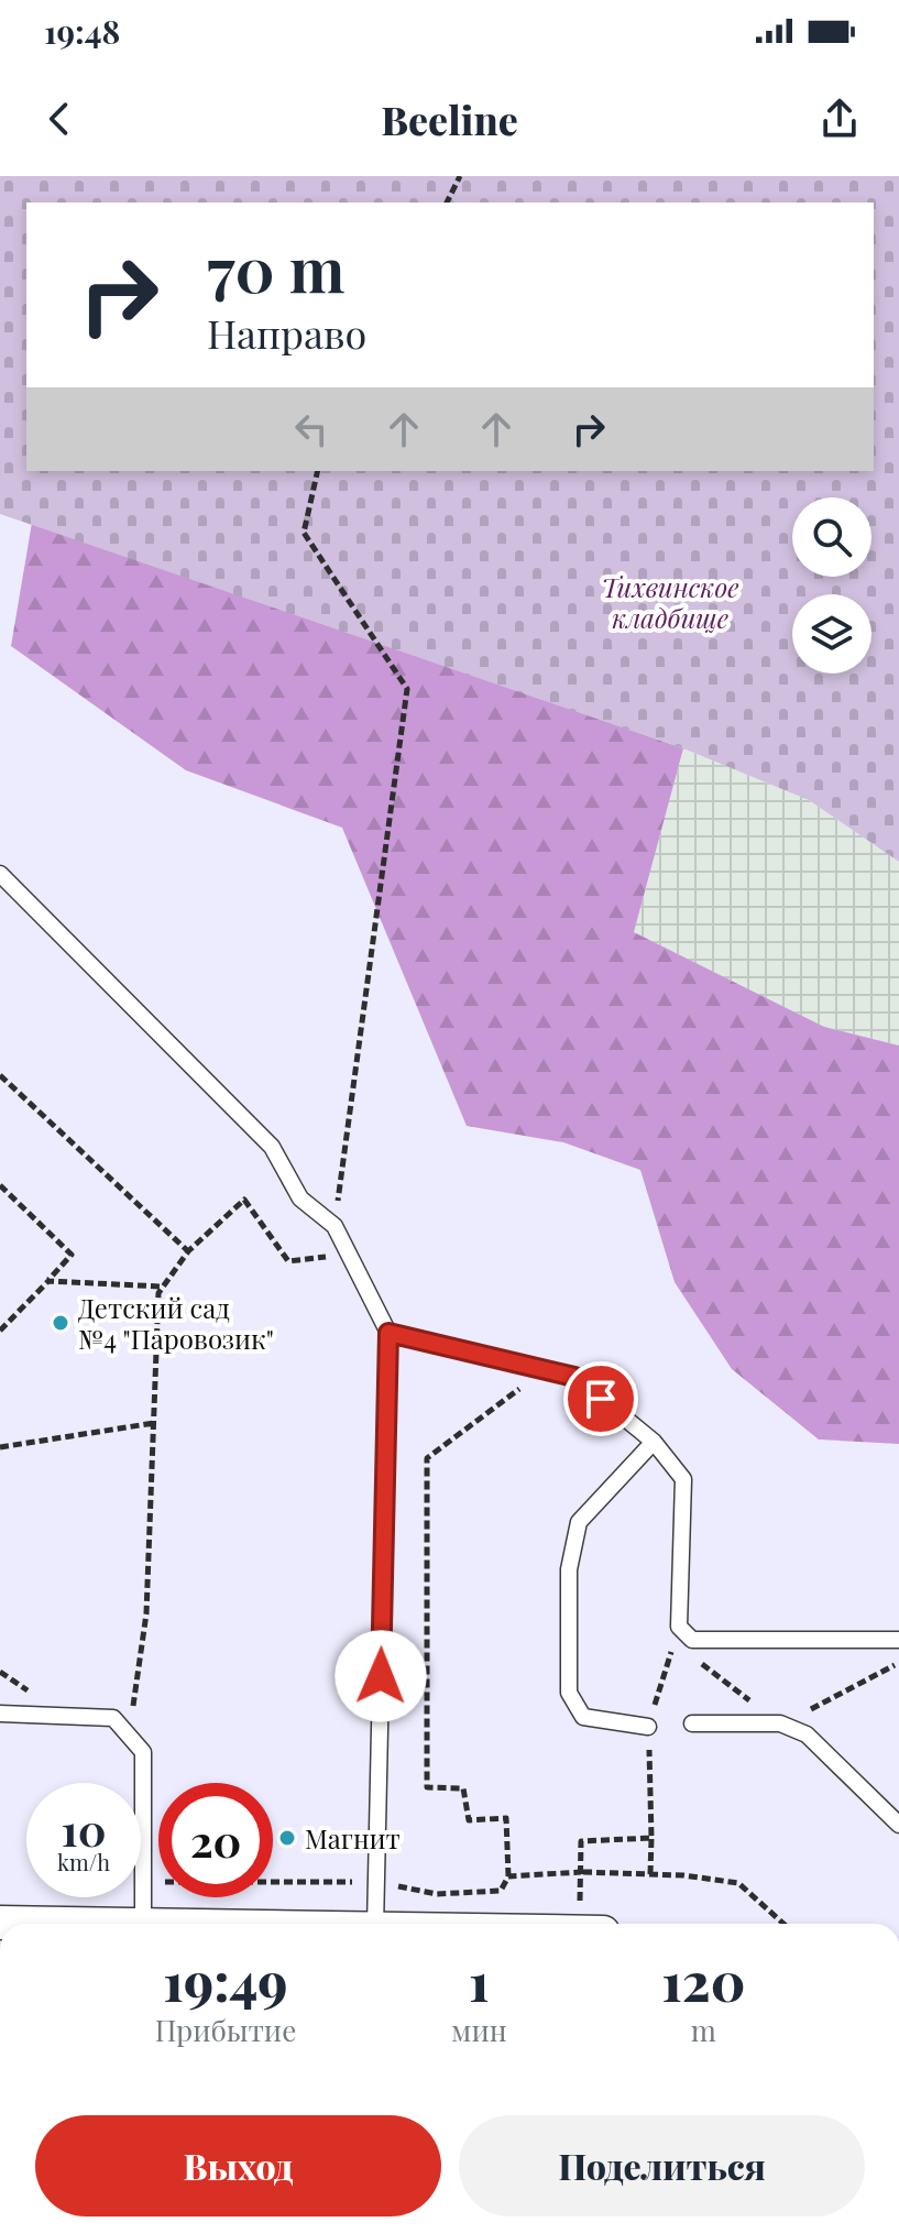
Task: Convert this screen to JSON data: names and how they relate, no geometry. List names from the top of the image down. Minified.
{"parks":["Тихвинское кладбище"],"places":["Детский сад №4 \"Паровозик\"","Магнит"],"page":{"status":"19:48","header":"Beeline","turn":["70 m","Направо"],"speed":"10 km/h","limit":"20","eta":["19:49","Прибытие","1","мин","120","m"],"buttons":["Выход","Поделиться"]}}
